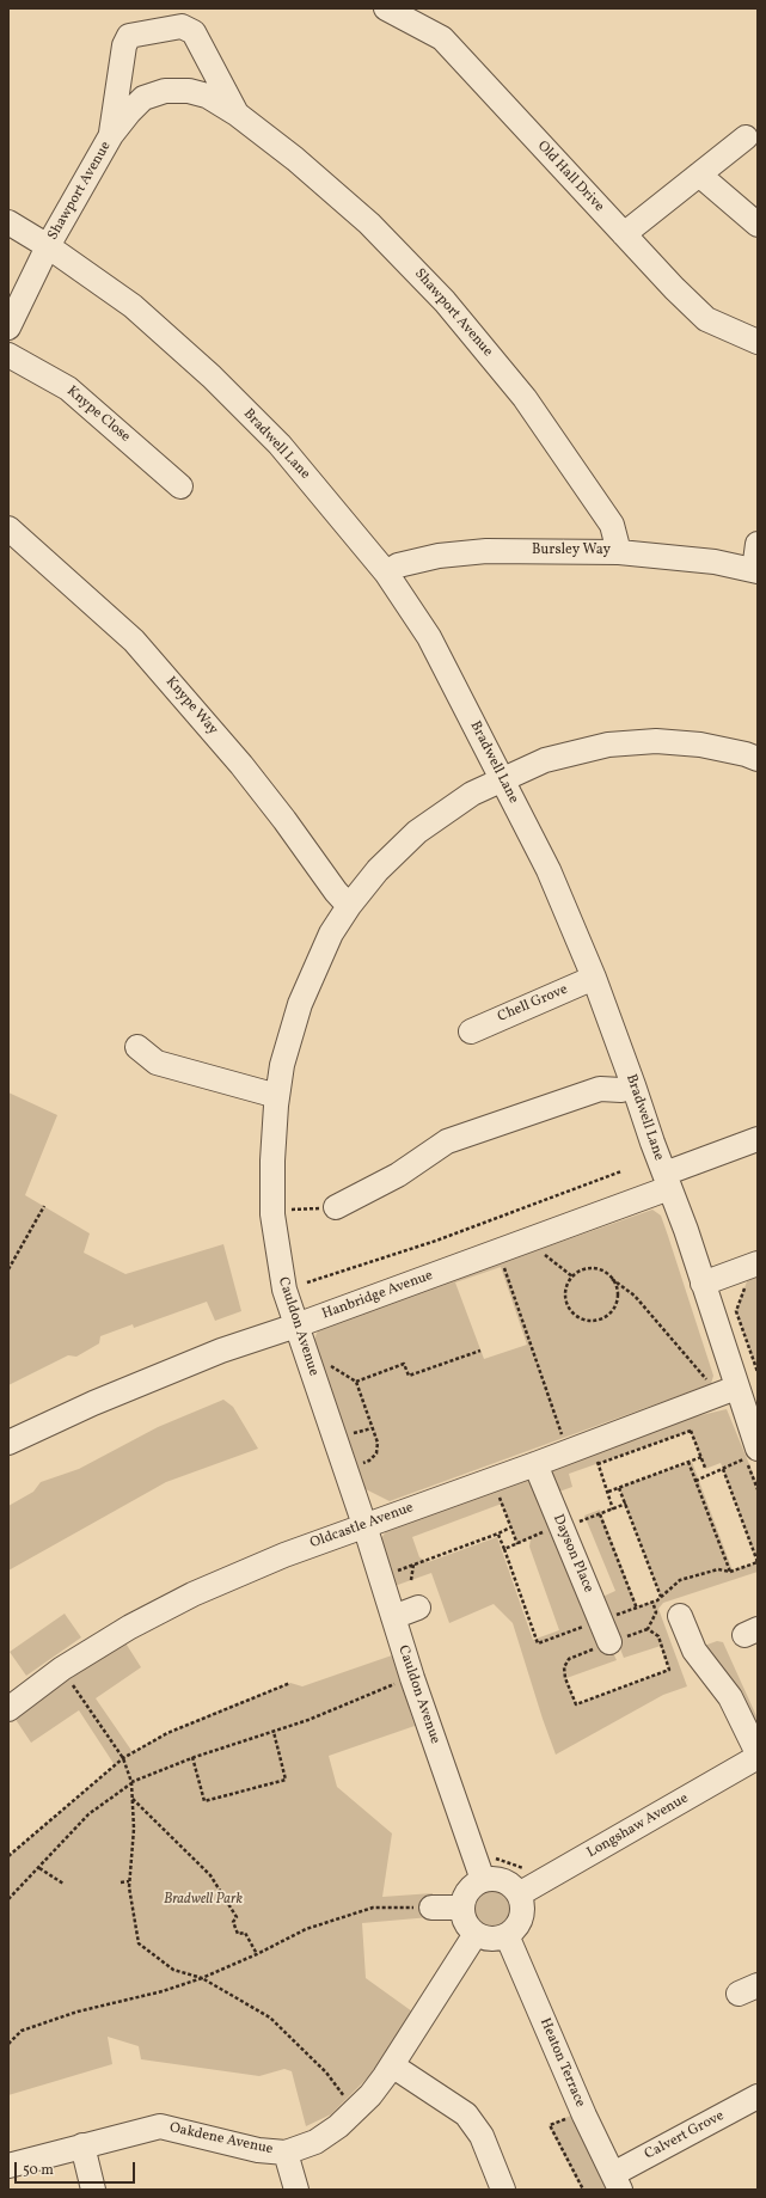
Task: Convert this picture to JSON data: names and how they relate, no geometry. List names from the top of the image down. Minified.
{"streets":{"street":["Old Hall Drive","Shawport Avenue","Knype Close","Bradwell Lane","Bursley Way","Knype Way","Chell Grove","Hanbridge Avenue","Cauldon Avenue","Oldcastle Avenue","Dayson Place","Longshaw Avenue","Heaton Terrace","Calvert Grove","Oakdene Avenue"]},"crossings":[["Shawport Avenue","Bradwell Lane"],["Shawport Avenue","Bursley Way"],["Bradwell Lane","Bursley Way"],["Bradwell Lane","Chell Grove"],["Bradwell Lane","Hanbridge Avenue"],["Bradwell Lane","Cauldon Avenue"],["Bradwell Lane","Oldcastle Avenue"],["Knype Way","Cauldon Avenue"],["Hanbridge Avenue","Cauldon Avenue"],["Cauldon Avenue","Oldcastle Avenue"],["Cauldon Avenue","Longshaw Avenue"],["Cauldon Avenue","Heaton Terrace"],["Cauldon Avenue","Oakdene Avenue"],["Oldcastle Avenue","Dayson Place"],["Longshaw Avenue","Heaton Terrace"],["Longshaw Avenue","Oakdene Avenue"],["Heaton Terrace","Calvert Grove"],["Heaton Terrace","Oakdene Avenue"]],"parks":["Bradwell Park"],"scale_bar":"50 m"}
